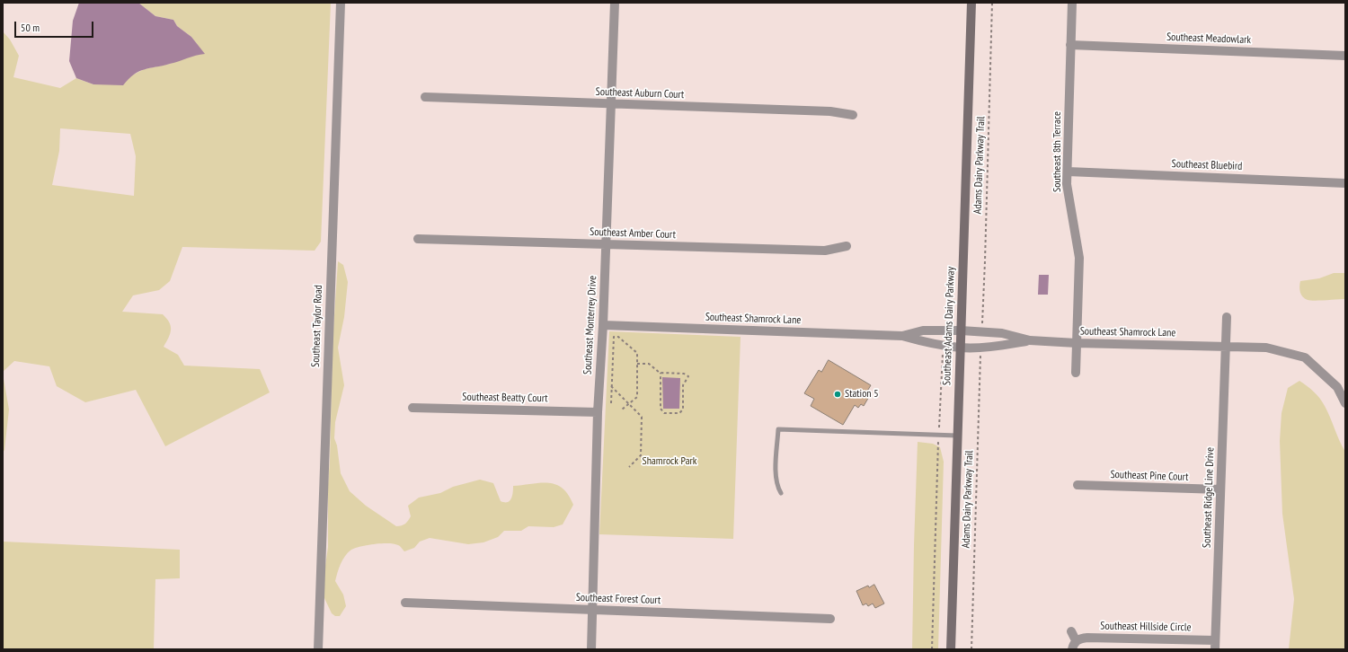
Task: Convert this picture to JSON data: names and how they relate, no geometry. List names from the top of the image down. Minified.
{"streets":{"main road":["Southeast Adams Dairy Parkway"],"street":["Southeast Meadowlark","Southeast Auburn Court","Southeast 8th Terrace","Southeast Bluebird","Southeast Amber Court","Southeast Shamrock Lane","Southeast Monterrey Drive","Southeast Taylor Road","Southeast Beatty Court","Southeast Pine Court","Southeast Ridge Line Drive","Southeast Forest Court","Southeast Hillside Circle"],"path":["Adams Dairy Parkway Trail"]},"crossings":[["Southeast Meadowlark","Southeast 8th Terrace"],["Southeast Auburn Court","Southeast Monterrey Drive"],["Southeast 8th Terrace","Southeast Bluebird"],["Southeast 8th Terrace","Southeast Shamrock Lane"],["Southeast Amber Court","Southeast Monterrey Drive"],["Southeast Shamrock Lane","Southeast Monterrey Drive"],["Southeast Shamrock Lane","Southeast Adams Dairy Parkway"],["Southeast Shamrock Lane","Southeast Ridge Line Drive"],["Southeast Monterrey Drive","Southeast Beatty Court"],["Southeast Monterrey Drive","Southeast Forest Court"],["Southeast Pine Court","Southeast Ridge Line Drive"],["Southeast Ridge Line Drive","Southeast Hillside Circle"]],"parks":["Shamrock Park"],"places":["Station 5"],"scale_bar":"50 m"}
